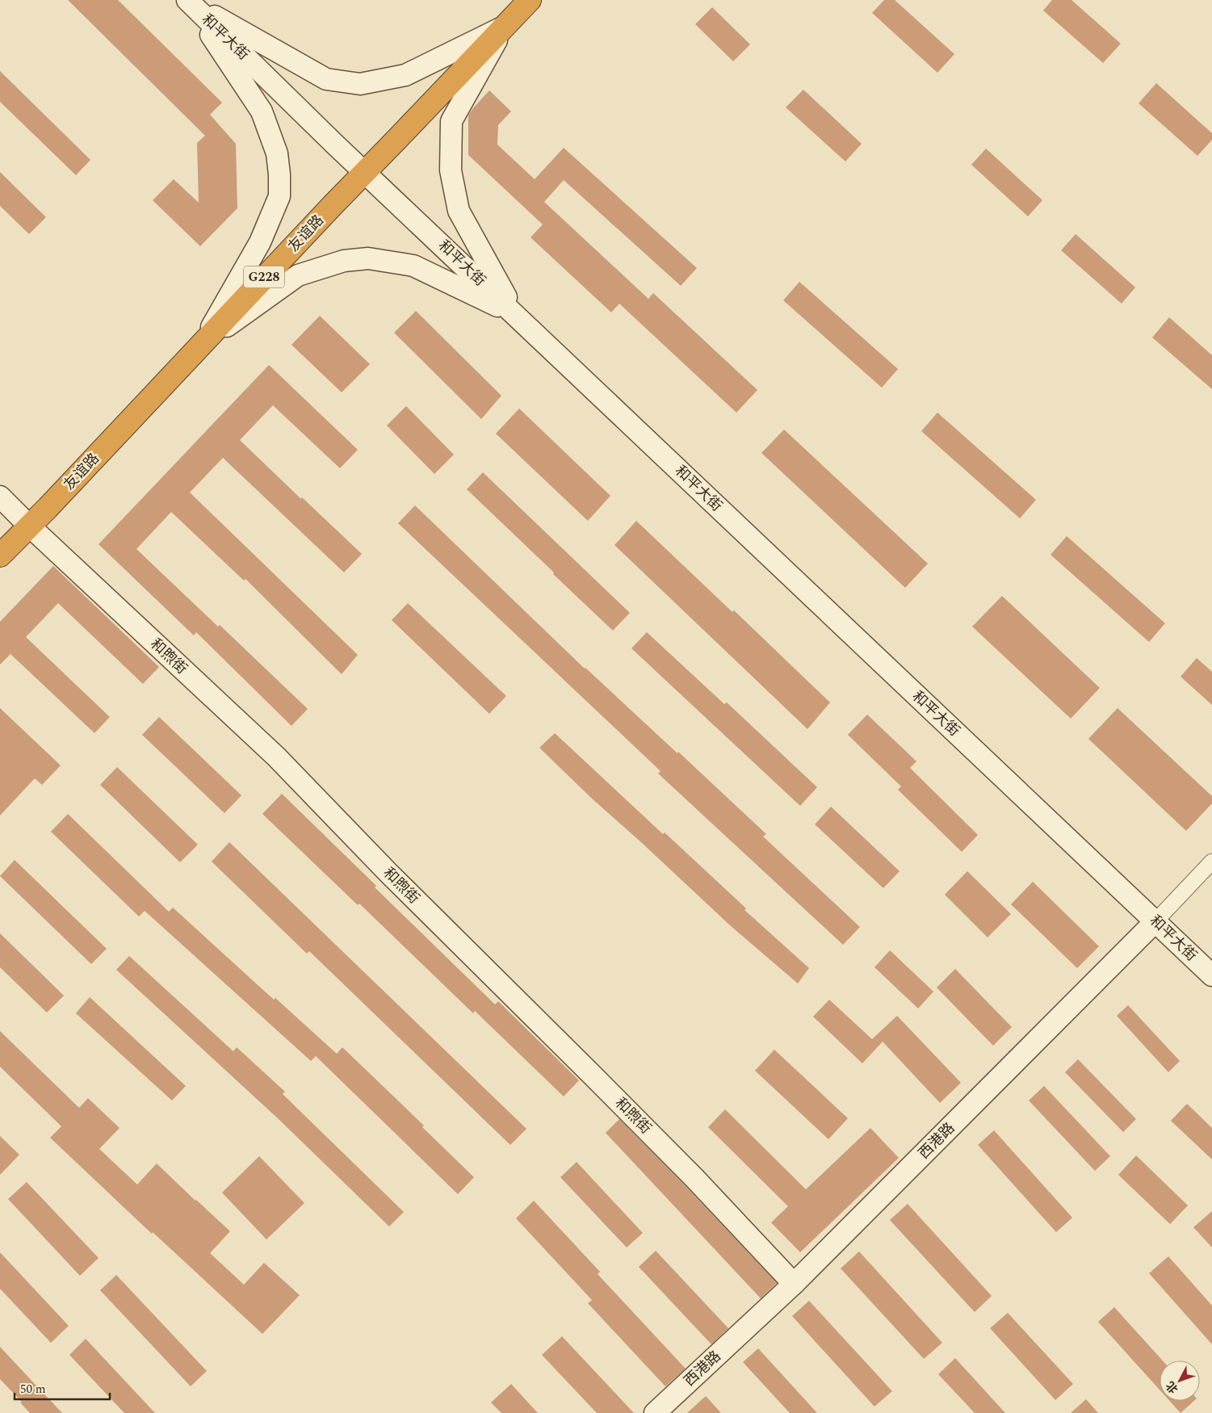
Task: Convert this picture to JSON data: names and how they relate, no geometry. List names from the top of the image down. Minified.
{"streets":{"highway":["友谊路","G228"],"main road":["和平大街","和煦街","西港路"]},"crossings":[["和平大街","友谊路"],["和平大街","西港路"],["友谊路","和煦街"],["和煦街","西港路"]],"scale_bar":"50 m","north":"bottom left"}
